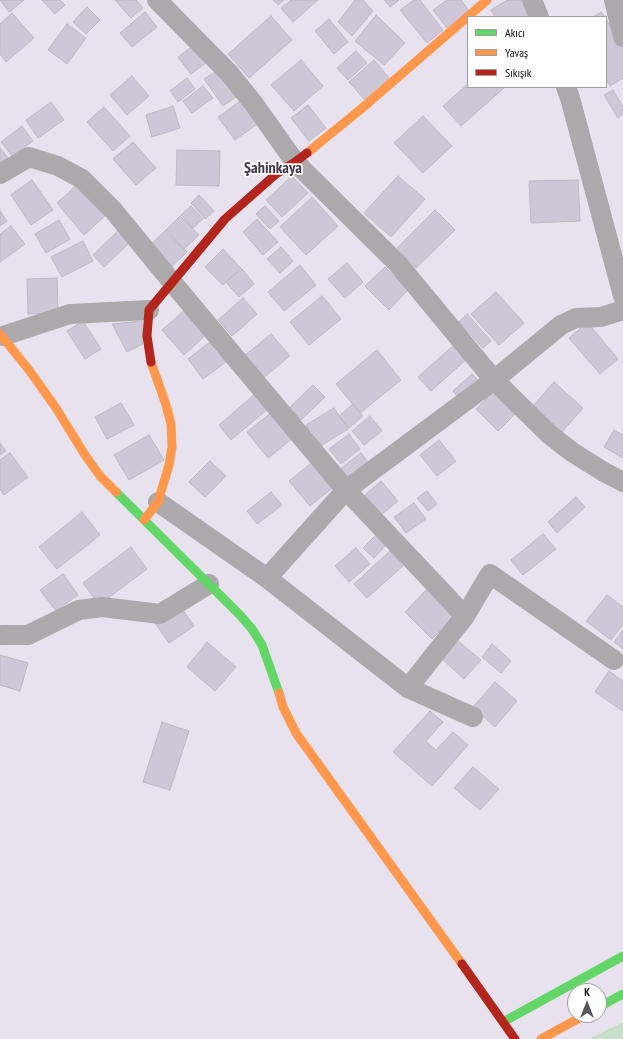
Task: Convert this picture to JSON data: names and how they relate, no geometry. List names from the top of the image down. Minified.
{"districts":["Şahinkaya"],"legend":["Akıcı","Yavaş","Sıkışık"],"north":"top"}
